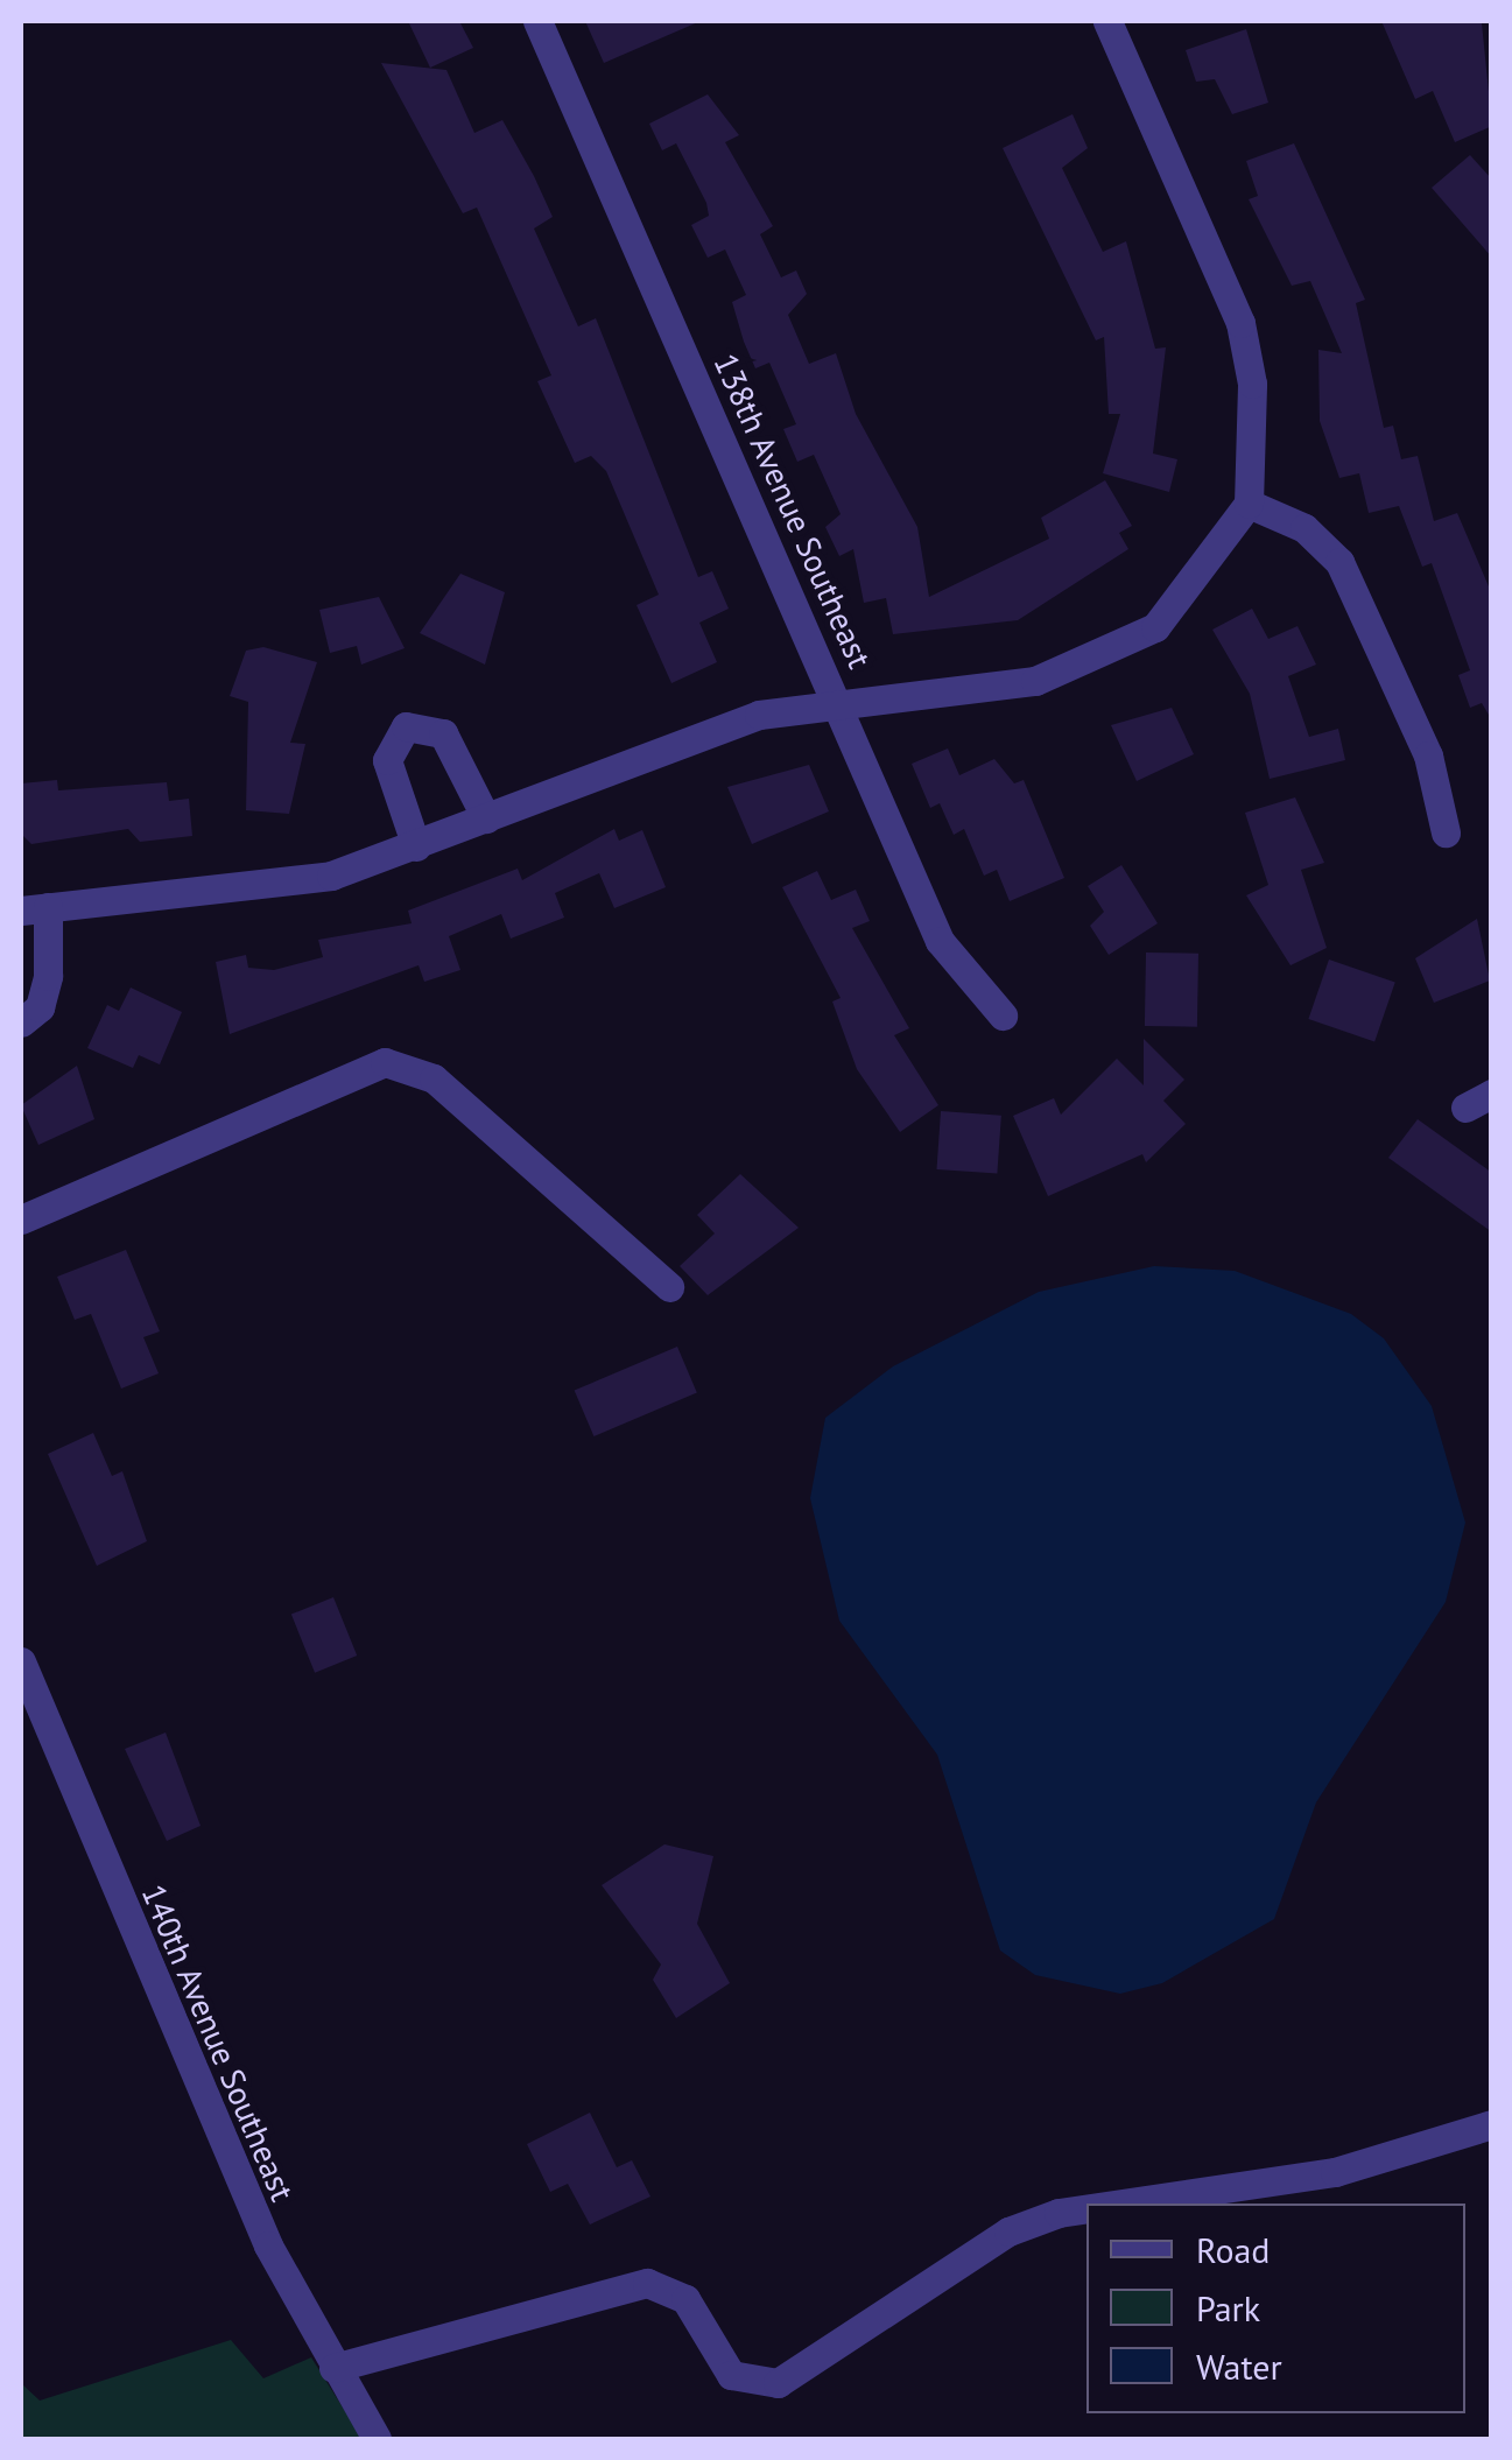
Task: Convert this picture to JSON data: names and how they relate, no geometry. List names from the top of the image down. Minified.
{"streets":{"street":["138th Avenue Southeast","140th Avenue Southeast"]},"legend":["Road","Park","Water"]}
